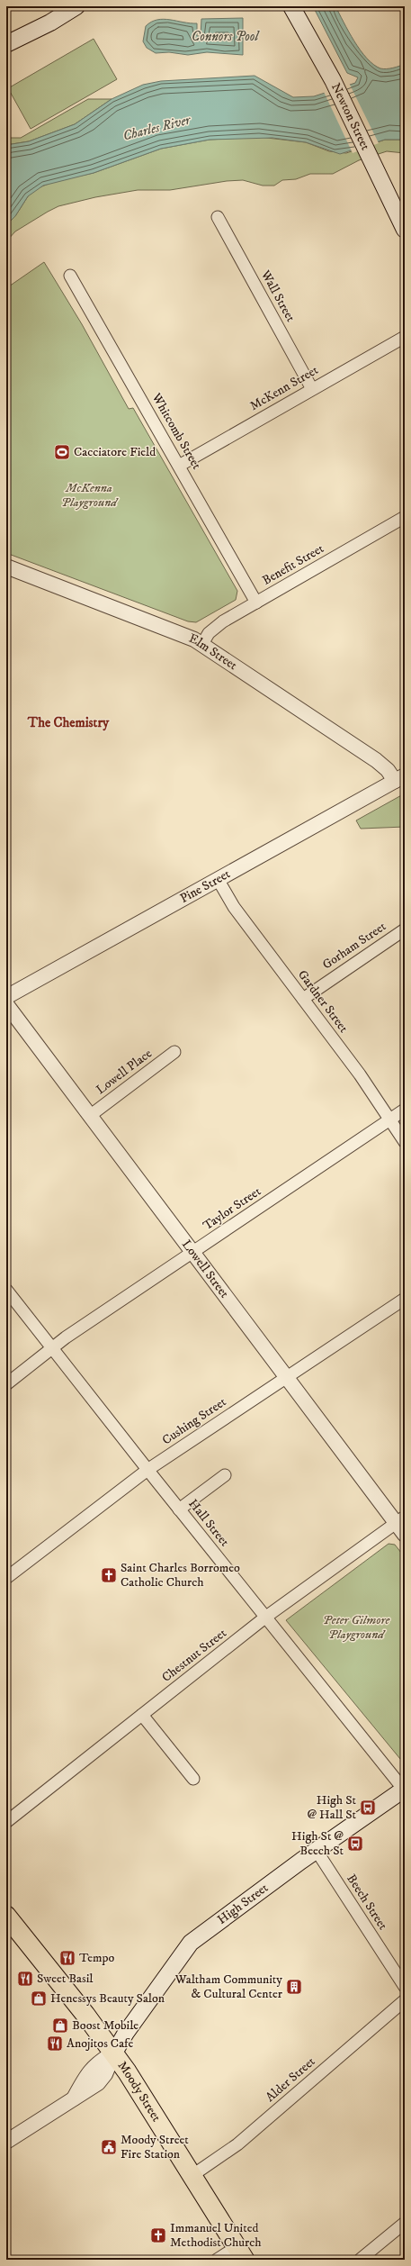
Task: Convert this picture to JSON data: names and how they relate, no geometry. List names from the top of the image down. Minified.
{"streets":{"main road":["Newton Street","High Street","Moody Street"],"street":["Wall Street","McKenn Street","Whitcomb Street","Benefit Street","Elm Street","Pine Street","Gorham Street","Gardner Street","Lowell Place","Taylor Street","Lowell Street","Cushing Street","Hall Street","Chestnut Street","Beech Street","Alder Street"]},"crossings":[["Wall Street","McKenn Street"],["McKenn Street","Whitcomb Street"],["Whitcomb Street","Benefit Street"],["Benefit Street","Elm Street"],["Elm Street","Pine Street"],["Pine Street","Gardner Street"],["Gorham Street","Gardner Street"],["Gardner Street","Taylor Street"],["Lowell Place","Lowell Street"],["Taylor Street","Lowell Street"],["Taylor Street","Hall Street"],["Lowell Street","Cushing Street"],["Lowell Street","Chestnut Street"],["Cushing Street","Hall Street"],["Hall Street","Chestnut Street"],["Hall Street","High Street"],["Beech Street","High Street"],["High Street","Moody Street"],["Alder Street","Moody Street"]],"districts":["The Chemistry"],"water":["Connors Pool","Charles River"],"parks":["McKenna Playground","Peter Gilmore Playground"],"places":{"sports":["Cacciatore Field"],"church":["Saint Charles Borromeo Catholic Church","Immanuel United Methodist Church"],"bus stop":["High St @ Hall St","High St @ Beech St"],"restaurant":["Tempo","Sweet Basil","Anojitos Cafe"],"building":["Waltham Community & Cultural Center"],"shop":["Henessys Beauty Salon","Boost Mobile"],"public building":["Moody Street Fire Station"]}}
